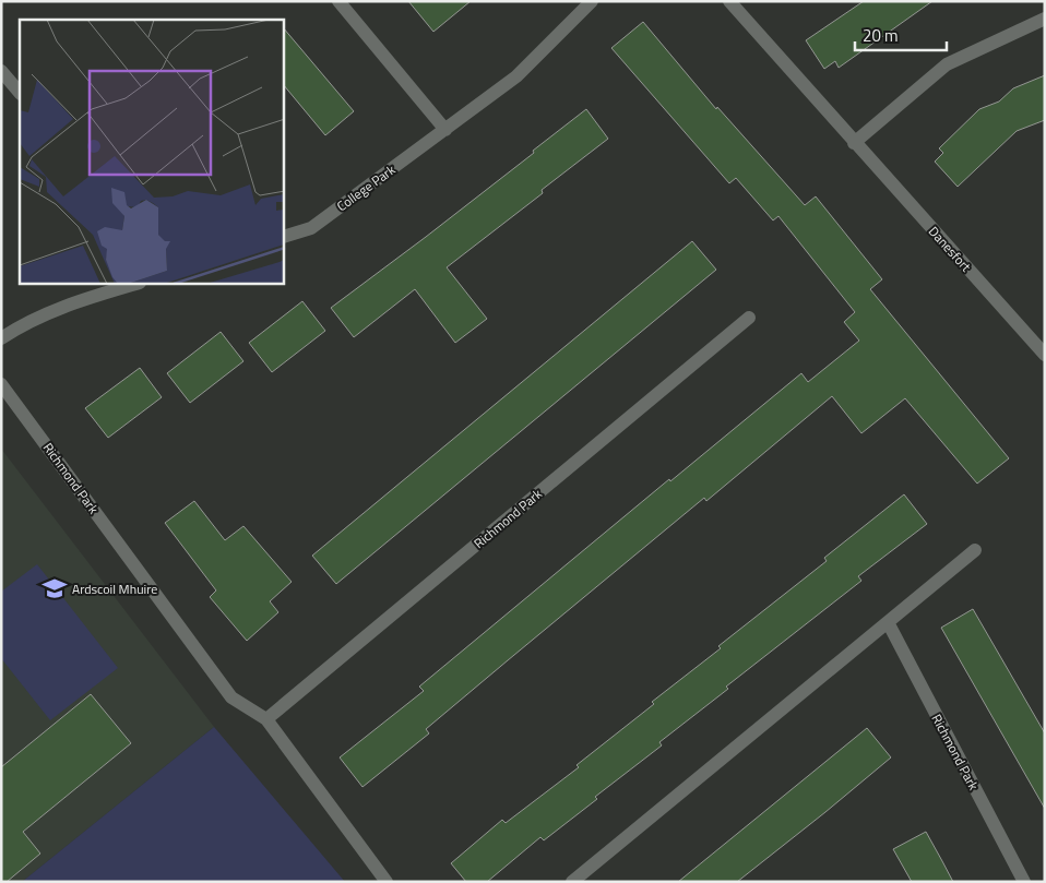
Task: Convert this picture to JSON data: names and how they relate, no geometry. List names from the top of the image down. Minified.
{"streets":{"street":["College Park","Danesfort","Richmond Park"]},"places":{"school or university":["Ardscoil Mhuire"]},"scale_bar":"20 m"}
